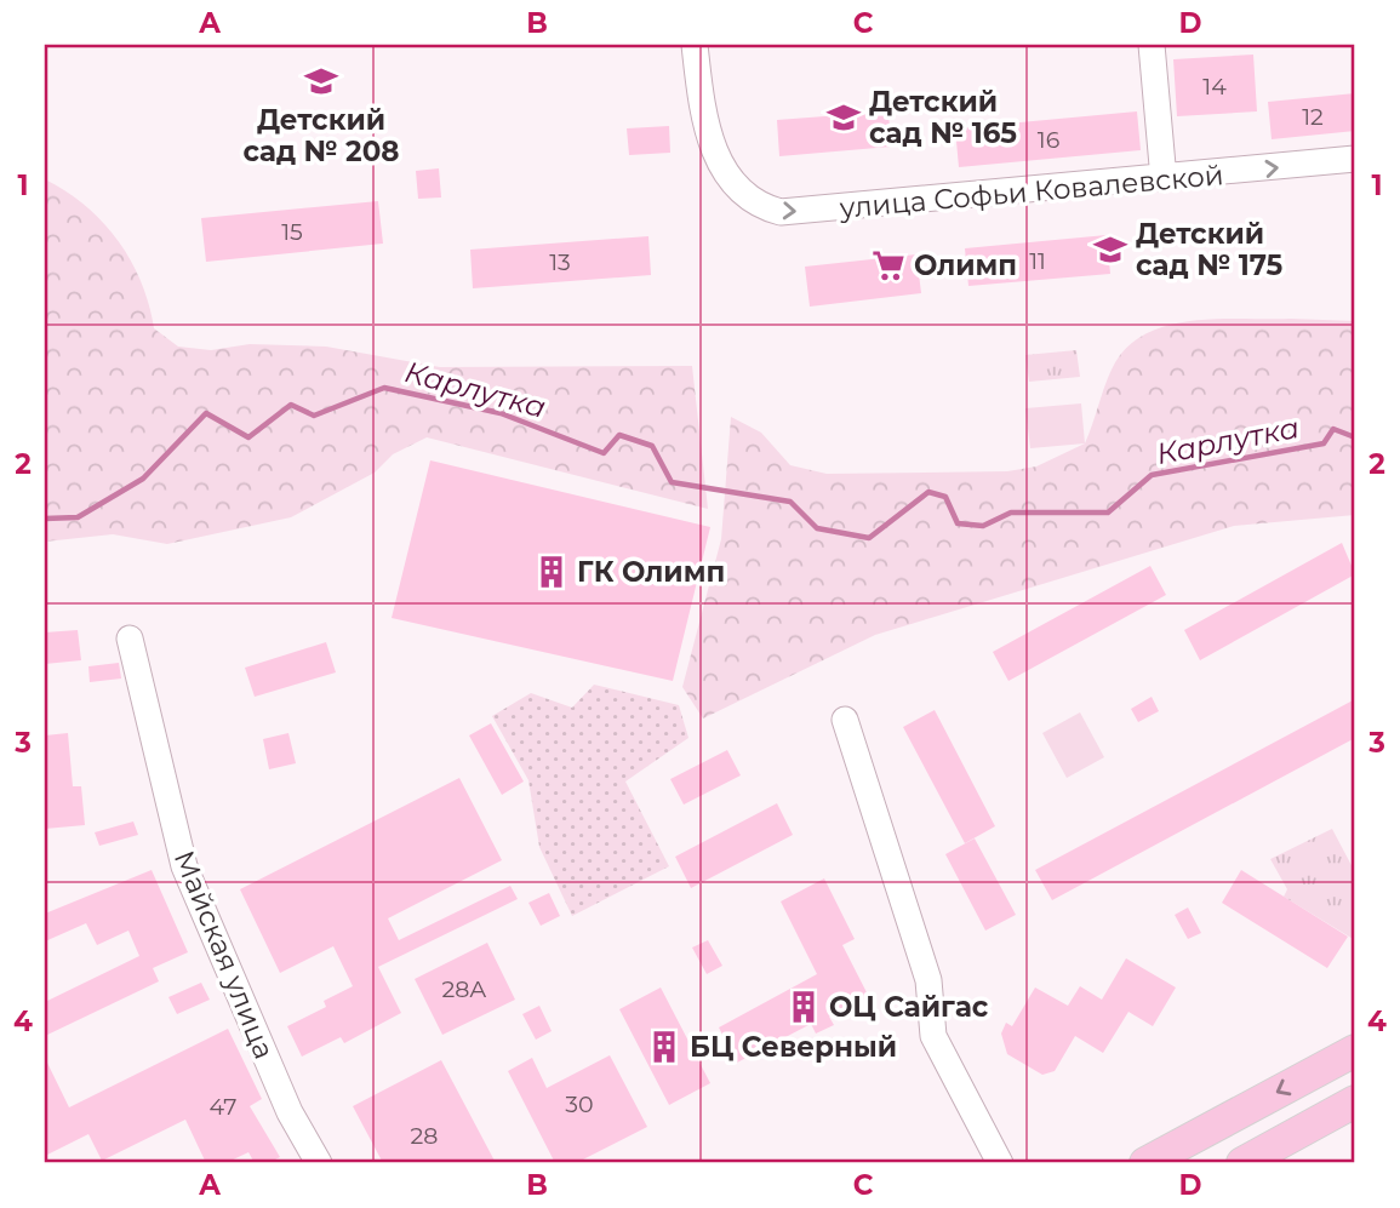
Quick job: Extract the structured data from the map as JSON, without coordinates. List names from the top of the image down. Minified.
{"streets":{"street":["улица Софьи Ковалевской","Майская улица"]},"one_way":["улица Софьи Ковалевской"],"water":["Карлутка"],"places":{"school or university":["Детский сад № 208","Детский сад № 165","Детский сад № 175"],"supermarket":["Олимп"],"building":["ГК Олимп","ОЦ Сайгас","БЦ Северный"]},"house_numbers":["14","12","16","15","11","13","28А","30","47","28"],"grid":{"columns":["A","B","C","D"],"rows":["1","2","3","4"]}}
